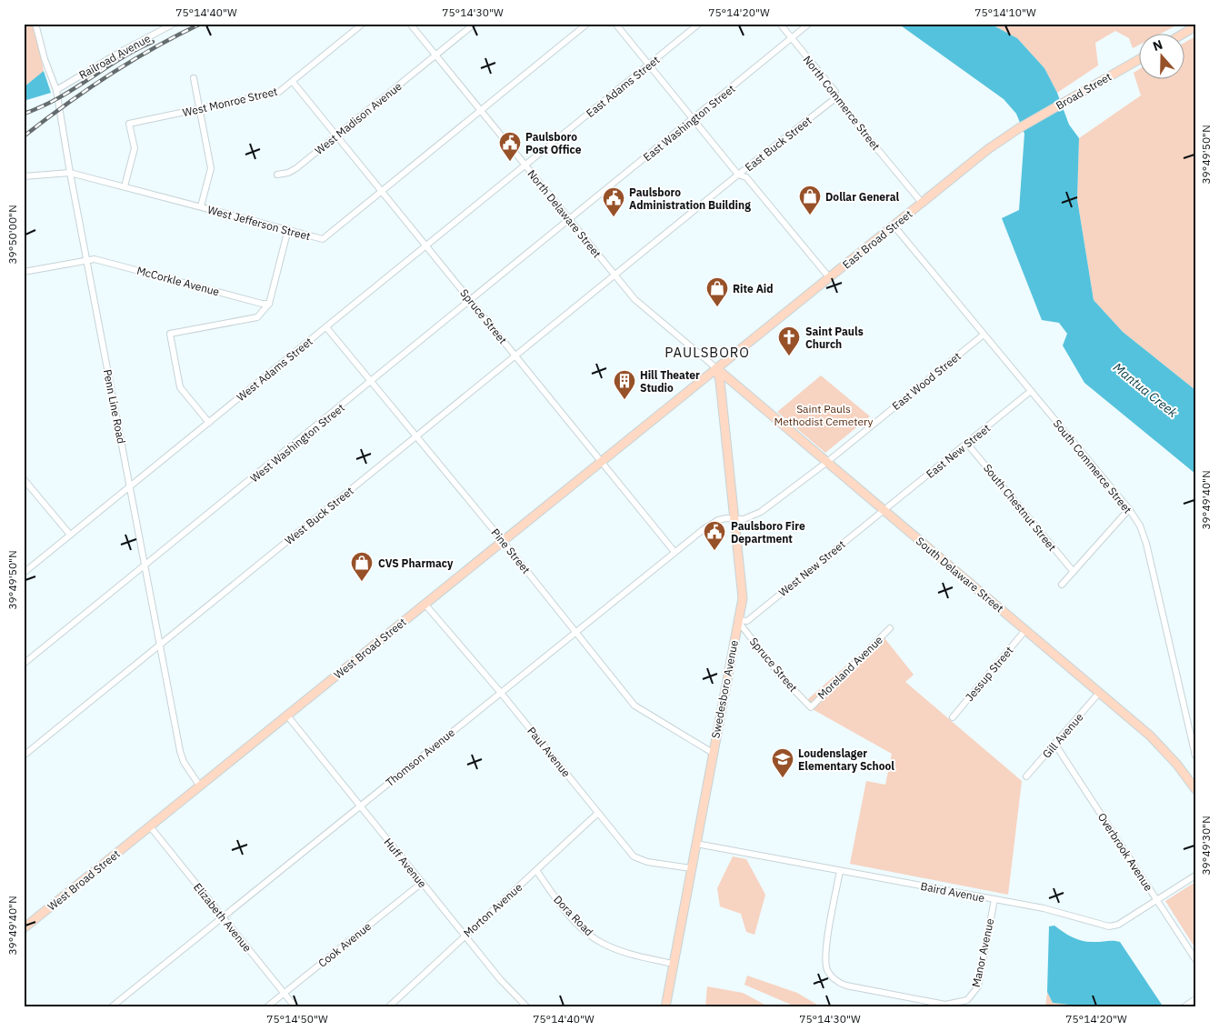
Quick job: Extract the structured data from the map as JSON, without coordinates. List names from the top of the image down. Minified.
{"streets":{"main road":["Broad Street","East Broad Street","South Delaware Street","West Broad Street","Swedesboro Avenue"],"street":["Railroad Avenue","East Adams Street","West Monroe Street","North Commerce Street","West Madison Avenue","East Washington Street","East Buck Street","North Delaware Street","West Jefferson Street","McCorkle Avenue","Spruce Street","West Adams Street","East Wood Street","Penn Line Road","West Washington Street","East New Street","South Commerce Street","South Chestnut Street","West Buck Street","Pine Street","West New Street","Moreland Avenue","Jessup Street","Gill Avenue","Paul Avenue","Thomson Avenue","Overbrook Avenue","Huff Avenue","Baird Avenue","Morton Avenue","Dora Road","Elizabeth Avenue","Cook Avenue","Manor Avenue"]},"crossings":[["Railroad Avenue","Penn Line Road"],["East Adams Street","North Delaware Street"],["East Adams Street","West Adams Street"],["Broad Street","East Broad Street"],["West Monroe Street","West Jefferson Street"],["West Monroe Street","Spruce Street"],["North Commerce Street","East Washington Street"],["North Commerce Street","East Buck Street"],["North Commerce Street","East Broad Street"],["West Madison Avenue","North Delaware Street"],["West Madison Avenue","Spruce Street"],["East Washington Street","North Delaware Street"],["East Washington Street","West Washington Street"],["East Buck Street","North Delaware Street"],["East Buck Street","West Buck Street"],["North Delaware Street","West Jefferson Street"],["North Delaware Street","East Broad Street"],["North Delaware Street","West Adams Street"],["North Delaware Street","West Washington Street"],["North Delaware Street","West Buck Street"],["North Delaware Street","South Delaware Street"],["North Delaware Street","West Broad Street"],["North Delaware Street","Swedesboro Avenue"],["West Jefferson Street","Spruce Street"],["West Jefferson Street","Penn Line Road"],["East Broad Street","South Commerce Street"],["East Broad Street","South Delaware Street"],["East Broad Street","West Broad Street"],["East Broad Street","Swedesboro Avenue"],["McCorkle Avenue","Penn Line Road"],["Spruce Street","West Adams Street"],["Spruce Street","West Washington Street"],["Spruce Street","West Buck Street"],["Spruce Street","West New Street"],["Spruce Street","West Broad Street"],["Spruce Street","Moreland Avenue"],["Spruce Street","Swedesboro Avenue"],["Spruce Street","Thomson Avenue"],["West Adams Street","Penn Line Road"],["West Adams Street","Pine Street"],["East Wood Street","South Commerce Street"],["East Wood Street","South Delaware Street"],["East Wood Street","Swedesboro Avenue"],["East Wood Street","Thomson Avenue"],["Penn Line Road","West Washington Street"],["Penn Line Road","West Buck Street"],["Penn Line Road","West Broad Street"],["West Washington Street","Pine Street"],["East New Street","South Commerce Street"],["East New Street","South Chestnut Street"],["East New Street","West New Street"],["East New Street","South Delaware Street"],["West Buck Street","Pine Street"],["Pine Street","West Broad Street"],["Pine Street","Swedesboro Avenue"],["Pine Street","Thomson Avenue"],["West New Street","South Delaware Street"],["West New Street","Swedesboro Avenue"],["South Delaware Street","West Broad Street"],["South Delaware Street","Jessup Street"],["South Delaware Street","Swedesboro Avenue"],["South Delaware Street","Gill Avenue"],["West Broad Street","Swedesboro Avenue"],["West Broad Street","Paul Avenue"],["West Broad Street","Huff Avenue"],["West Broad Street","Elizabeth Avenue"],["Swedesboro Avenue","Paul Avenue"],["Swedesboro Avenue","Thomson Avenue"],["Swedesboro Avenue","Baird Avenue"],["Swedesboro Avenue","Dora Road"],["Gill Avenue","Overbrook Avenue"],["Paul Avenue","Thomson Avenue"],["Paul Avenue","Morton Avenue"],["Thomson Avenue","Huff Avenue"],["Thomson Avenue","Elizabeth Avenue"],["Overbrook Avenue","Baird Avenue"],["Huff Avenue","Morton Avenue"],["Huff Avenue","Cook Avenue"],["Baird Avenue","Manor Avenue"],["Morton Avenue","Dora Road"],["Elizabeth Avenue","Cook Avenue"]],"districts":["PAULSBORO"],"water":["Mantua Creek"],"parks":["Saint Pauls Methodist Cemetery"],"places":{"public building":["Paulsboro Post Office","Paulsboro Administration Building","Paulsboro Fire Department"],"shop":["Dollar General","Rite Aid","CVS Pharmacy"],"church":["Saint Pauls Church"],"building":["Hill Theater Studio"],"school or university":["Loudenslager Elementary School"]},"north":"top","coordinates":["75°14'40\"W","75°14'30\"W","75°14'20\"W","75°14'10\"W","39°49'50\"N","39°50'00\"N","39°49'40\"N","39°49'30\"N","75°14'50\"W"]}
